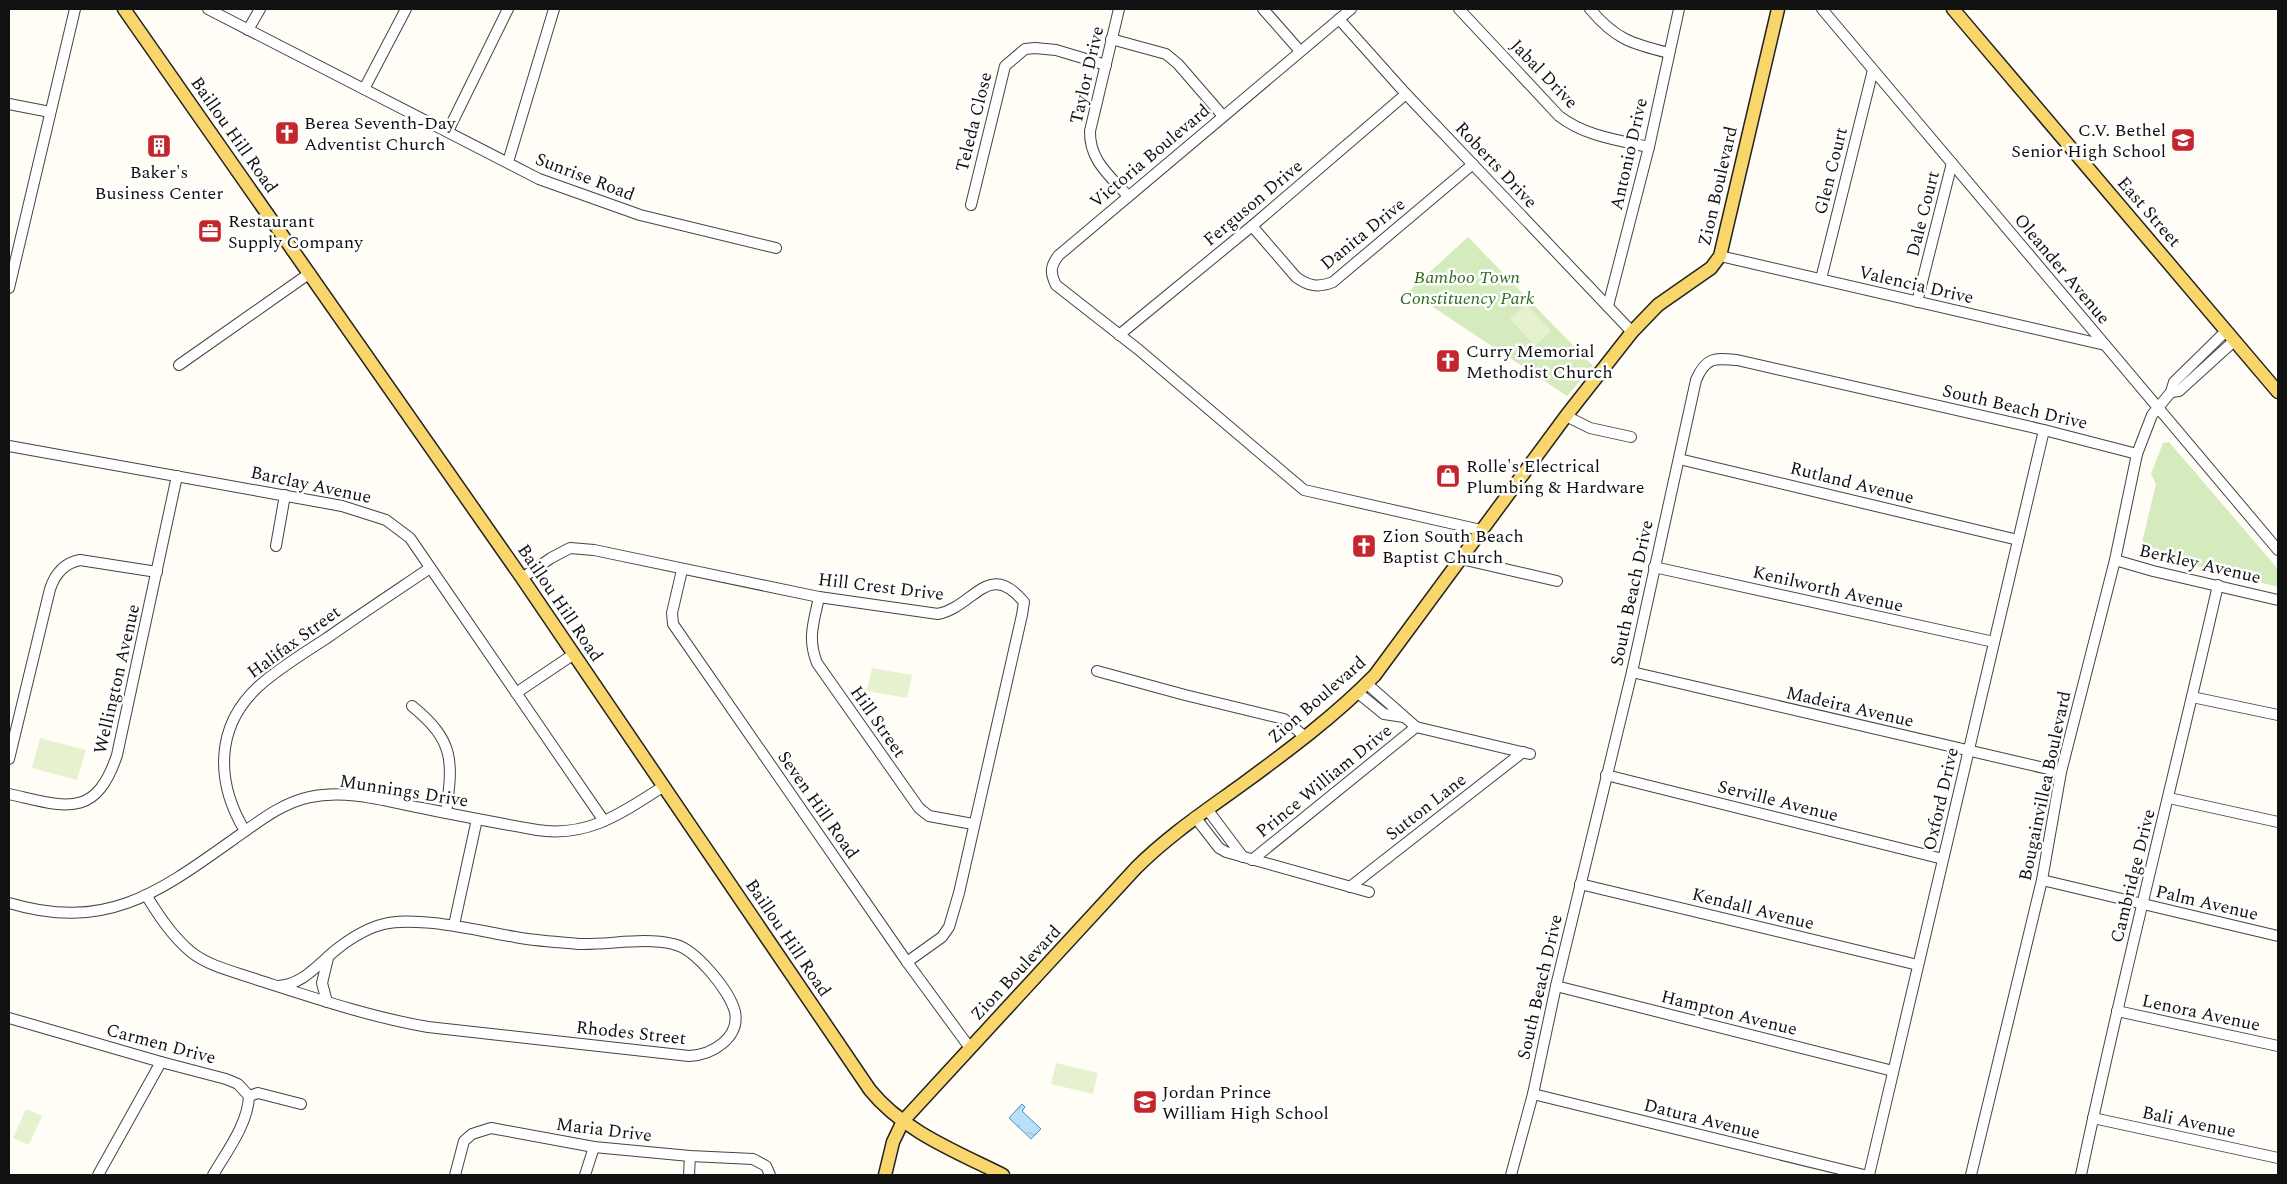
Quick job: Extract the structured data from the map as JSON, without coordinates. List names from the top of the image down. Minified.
{"streets":{"main road":["Baillou Hill Road","Zion Boulevard","East Street"],"street":["Jabal Drive","Taylor Drive","Teleda Close","Antonio Drive","Victoria Boulevard","Roberts Drive","Glen Court","Sunrise Road","Ferguson Drive","Dale Court","Danita Drive","Oleander Avenue","Valencia Drive","South Beach Drive","Rutland Avenue","Barclay Avenue","Berkley Avenue","Hill Crest Drive","Kenilworth Avenue","Halifax Street","Wellington Avenue","Madeira Avenue","Hill Street","Prince William Drive","Bougainvillea Boulevard","Munnings Drive","Oxford Drive","Serville Avenue","Seven Hill Road","Sutton Lane","Cambridge Drive","Palm Avenue","Kendall Avenue","Hampton Avenue","Lenora Avenue","Rhodes Street","Carmen Drive","Datura Avenue","Bali Avenue","Maria Drive"]},"crossings":[["Jabal Drive","Antonio Drive"],["Taylor Drive","Teleda Close"],["Taylor Drive","Victoria Boulevard"],["Baillou Hill Road","Zion Boulevard"],["Baillou Hill Road","Hill Crest Drive"],["Baillou Hill Road","Munnings Drive"],["Antonio Drive","Roberts Drive"],["Victoria Boulevard","Roberts Drive"],["Victoria Boulevard","Ferguson Drive"],["Roberts Drive","Zion Boulevard"],["Roberts Drive","Ferguson Drive"],["Roberts Drive","Danita Drive"],["Glen Court","Oleander Avenue"],["Glen Court","Valencia Drive"],["Zion Boulevard","Valencia Drive"],["Zion Boulevard","Seven Hill Road"],["Ferguson Drive","Danita Drive"],["Dale Court","Oleander Avenue"],["Dale Court","Valencia Drive"],["Oleander Avenue","Valencia Drive"],["Oleander Avenue","Bougainvillea Boulevard"],["South Beach Drive","Rutland Avenue"],["South Beach Drive","Kenilworth Avenue"],["South Beach Drive","Madeira Avenue"],["South Beach Drive","Bougainvillea Boulevard"],["South Beach Drive","Oxford Drive"],["South Beach Drive","Serville Avenue"],["South Beach Drive","Kendall Avenue"],["South Beach Drive","Hampton Avenue"],["South Beach Drive","Datura Avenue"],["Rutland Avenue","Oxford Drive"],["Barclay Avenue","Halifax Street"],["Barclay Avenue","Wellington Avenue"],["Barclay Avenue","Munnings Drive"],["Berkley Avenue","Bougainvillea Boulevard"],["Berkley Avenue","Cambridge Drive"],["Hill Crest Drive","Hill Street"],["Hill Crest Drive","Seven Hill Road"],["Kenilworth Avenue","Oxford Drive"],["Halifax Street","Munnings Drive"],["Madeira Avenue","Bougainvillea Boulevard"],["Madeira Avenue","Oxford Drive"],["Prince William Drive","Sutton Lane"],["Bougainvillea Boulevard","Palm Avenue"],["Munnings Drive","Rhodes Street"],["Oxford Drive","Serville Avenue"],["Oxford Drive","Kendall Avenue"],["Oxford Drive","Hampton Avenue"],["Cambridge Drive","Palm Avenue"],["Cambridge Drive","Lenora Avenue"],["Cambridge Drive","Bali Avenue"]],"parks":["Bamboo Town Constituency Park"],"places":{"church":["Berea Seventh-Day Adventist Church","Curry Memorial Methodist Church","Zion South Beach Baptist Church"],"school or university":["C.V. Bethel Senior High School","Jordan Prince William High School"],"building":["Baker's Business Center"],"office":["Restaurant Supply Company"],"shop":["Rolle's Electrical Plumbing & Hardware"]}}
